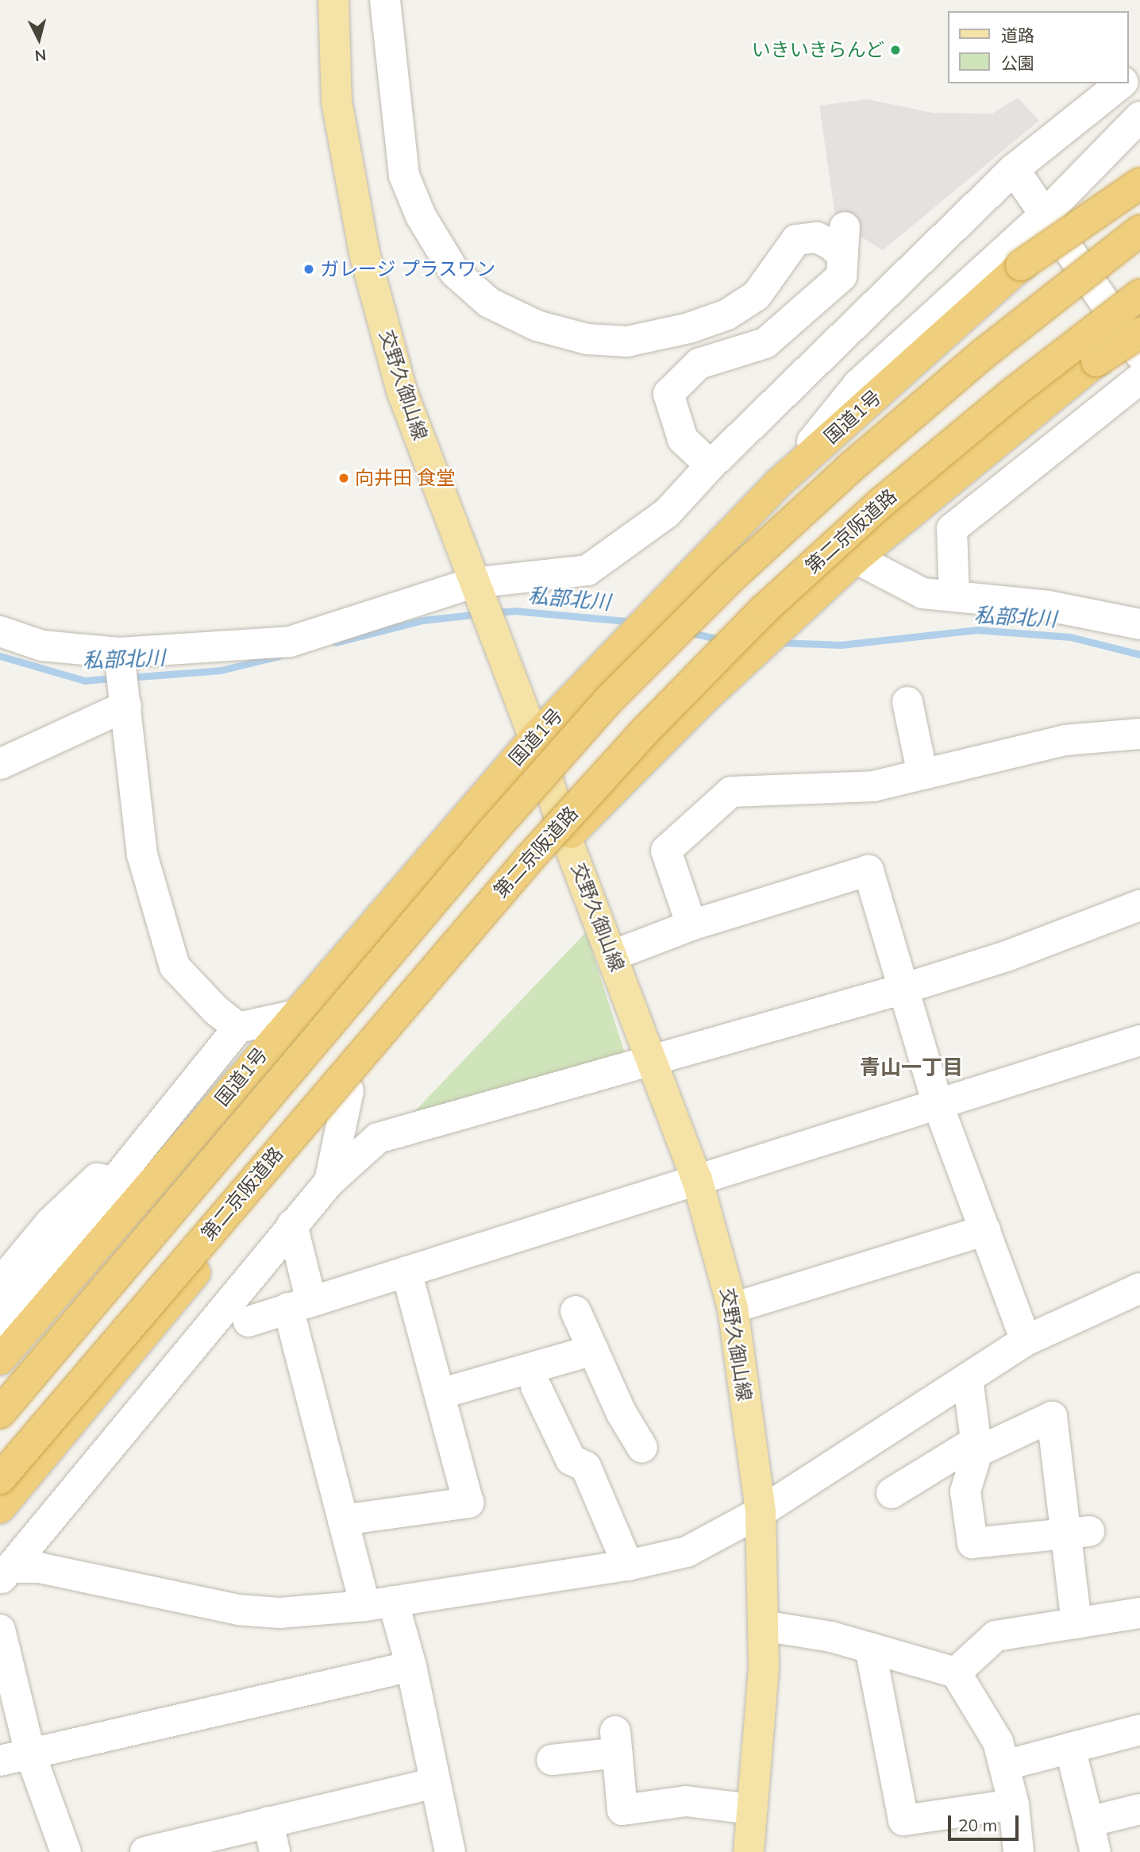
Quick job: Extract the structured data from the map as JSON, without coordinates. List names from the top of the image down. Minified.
{"streets":{"highway":["国道1号","第二京阪道路"],"main road":["交野久御山線"]},"crossings":[["交野久御山線","国道1号"]],"districts":["青山一丁目"],"water":["私部北川"],"places":["いきいきらんど","ガレージ プラスワン","向井田 食堂"],"legend":["道路","公園"],"scale_bar":"20 m","north":"bottom"}
